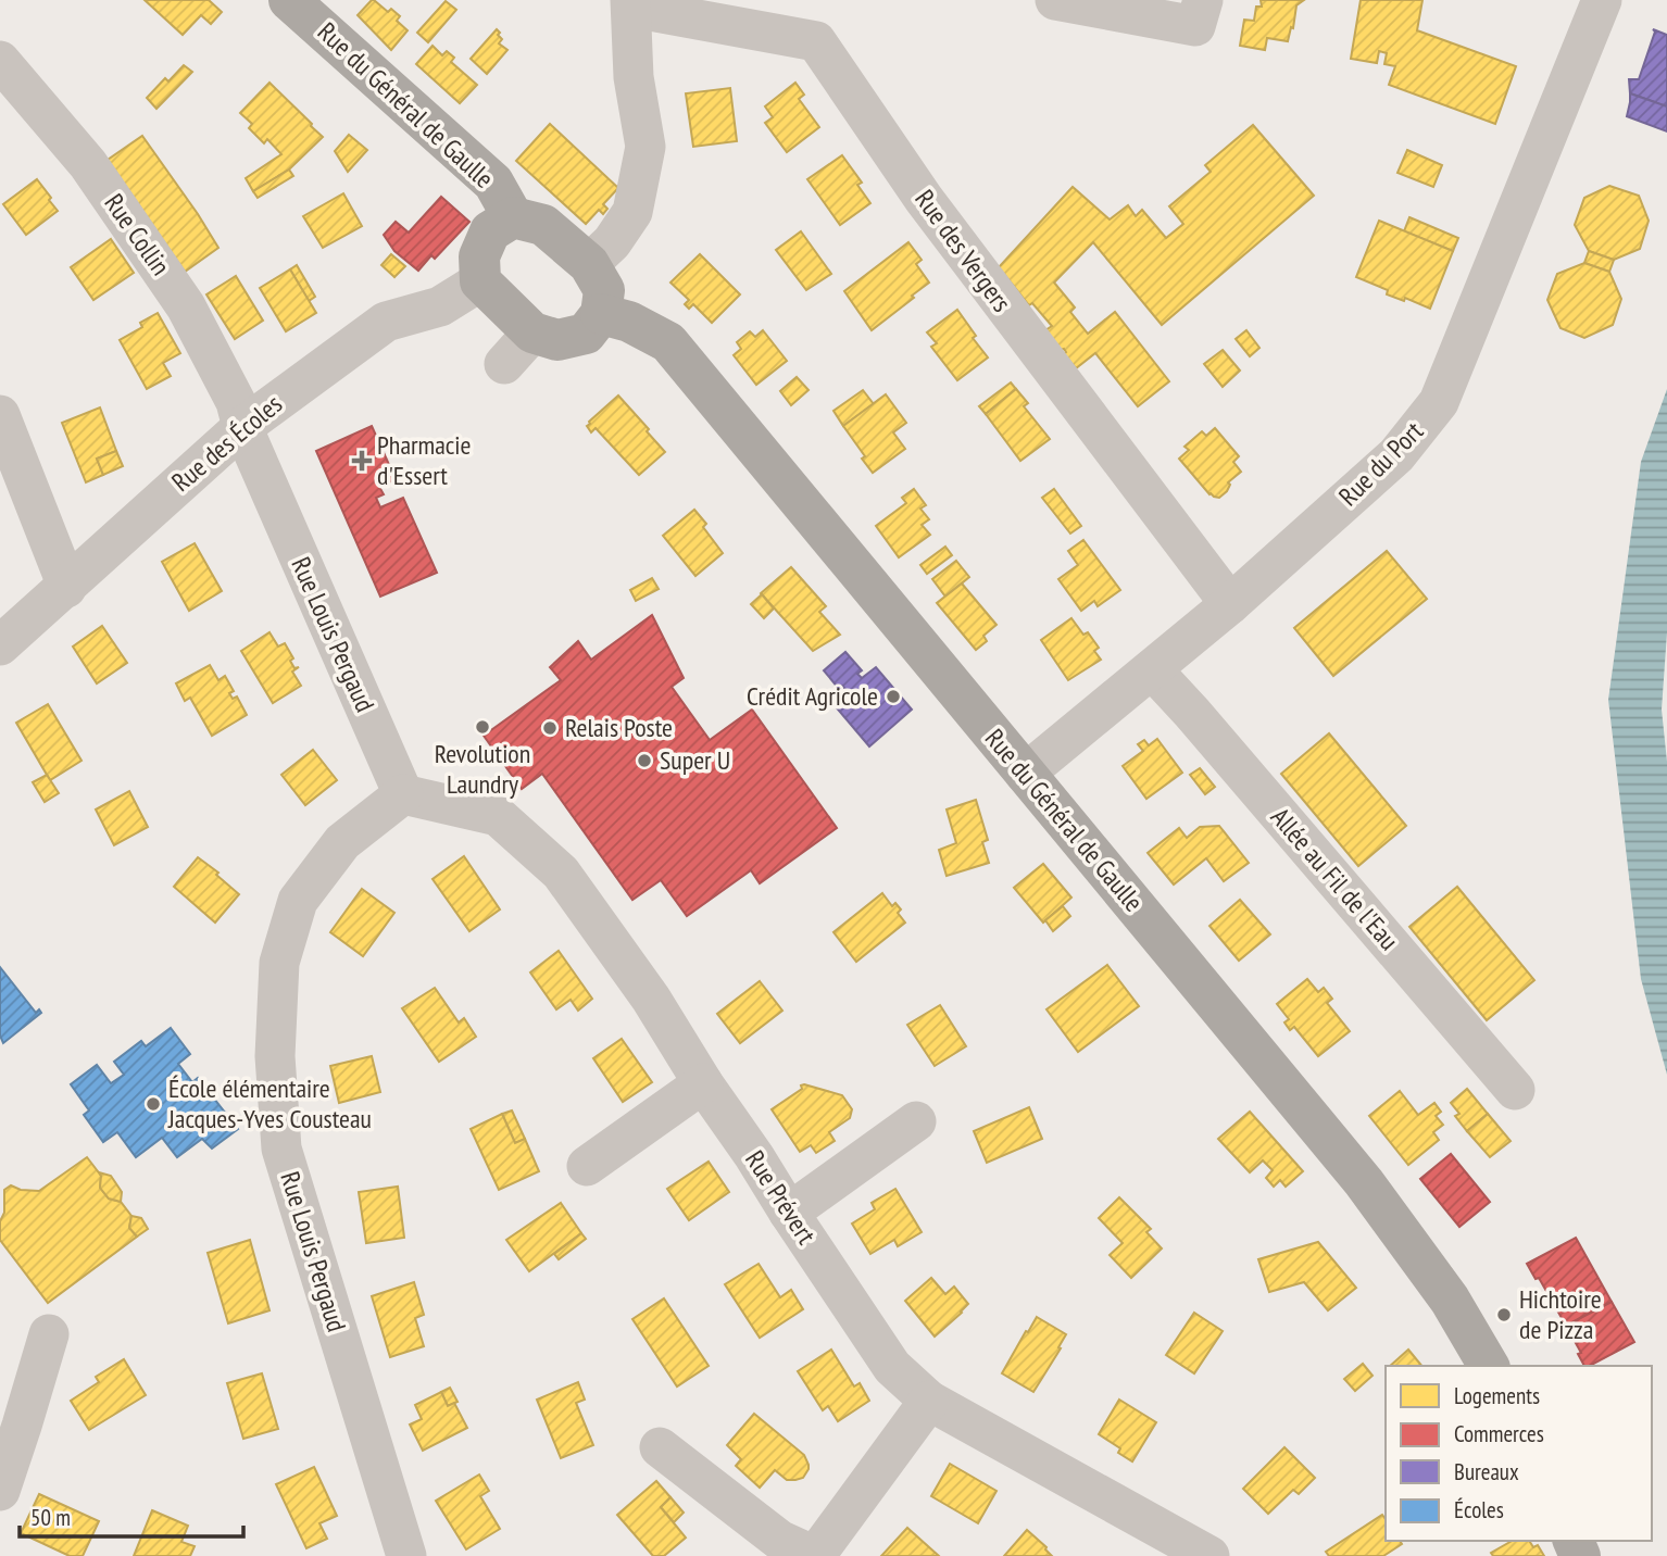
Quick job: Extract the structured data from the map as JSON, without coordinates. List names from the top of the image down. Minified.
{"streets":{"main road":["Rue du Général de Gaulle"],"street":["Rue Collin","Rue des Vergers","Rue des Écoles","Rue du Port","Rue Louis Pergaud","Allée au Fil de l'Eau","Rue Prévert"]},"crossings":[["Rue du Général de Gaulle","Rue des Écoles"],["Rue du Général de Gaulle","Rue du Port"],["Rue Collin","Rue des Écoles"],["Rue Collin","Rue Louis Pergaud"],["Rue des Vergers","Rue du Port"],["Rue des Écoles","Rue Louis Pergaud"],["Rue du Port","Allée au Fil de l'Eau"],["Rue Louis Pergaud","Rue Prévert"]],"places":{"health":["Pharmacie d'Essert"],"other":["Crédit Agricole","Revolution Laundry","Relais Poste","Super U","École élémentaire Jacques-Yves Cousteau","Hichtoire de Pizza"]},"legend":["Logements","Commerces","Bureaux","Écoles"],"scale_bar":"50 m"}
